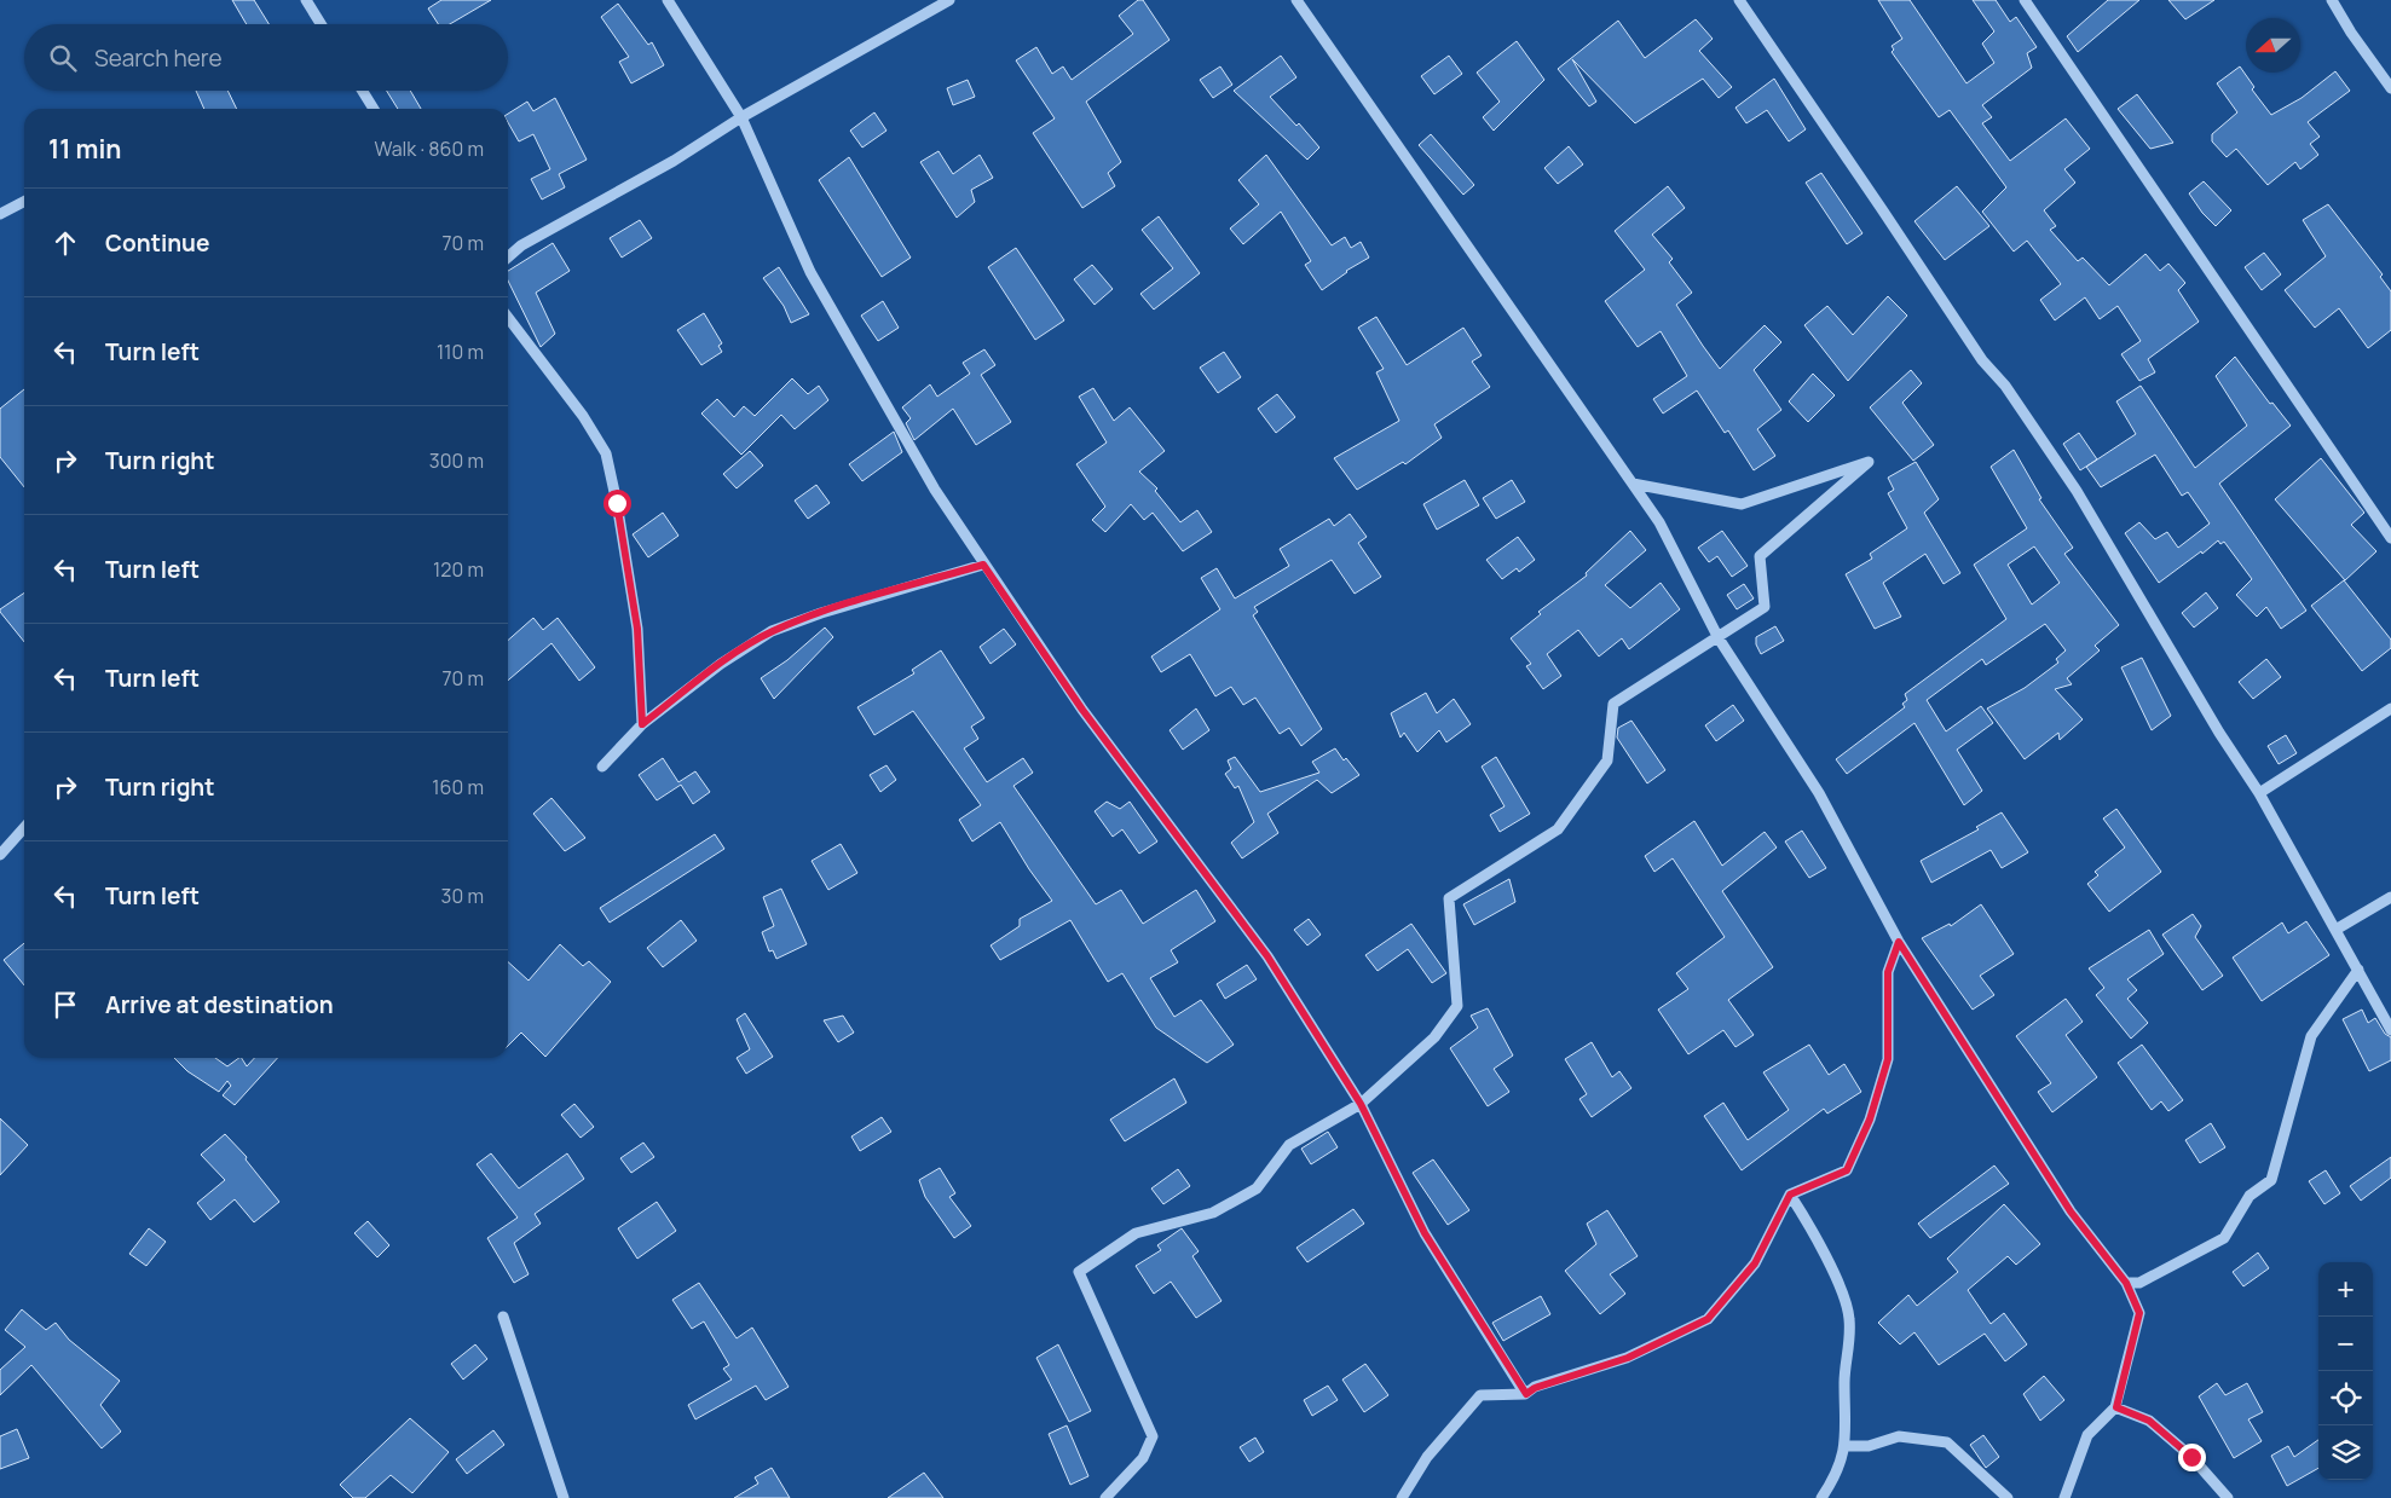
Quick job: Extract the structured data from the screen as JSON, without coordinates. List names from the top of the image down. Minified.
{"north":"left","page":{"search":"Search here","heading":["11 min","Walk · 860 m"],"list":[["Continue","70 m"],["Turn left","110 m"],["Turn right","300 m"],["Turn left","120 m"],["Turn left","70 m"],["Turn right","160 m"],["Turn left","30 m"],"Arrive at destination"],"map_buttons":["+","−"]}}
